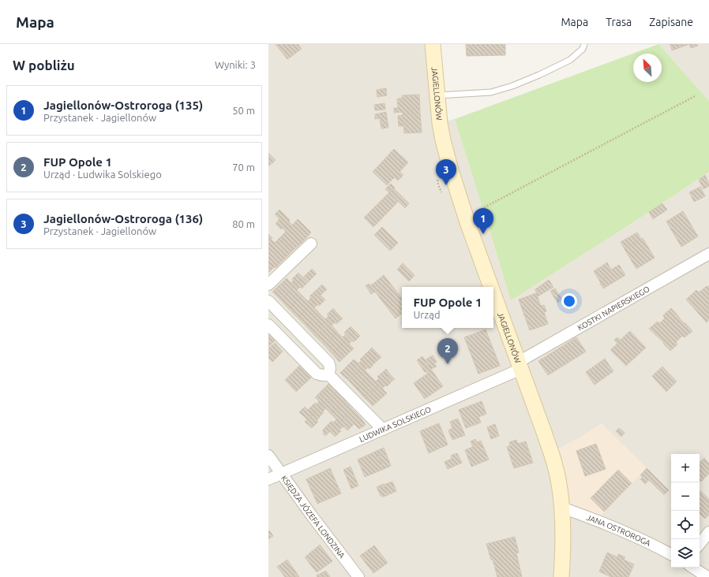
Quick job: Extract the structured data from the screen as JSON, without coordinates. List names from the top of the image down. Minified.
{"streets":{"street":["JAGIELLONÓW","KOSTKI NAPIERSKIEGO","LUDWIKA SOLSKIEGO","KSIĘDZA JÓZEFA LONDZINA","JANA OSTROROGA"]},"crossings":[["JAGIELLONÓW","KOSTKI NAPIERSKIEGO"],["JAGIELLONÓW","LUDWIKA SOLSKIEGO"],["JAGIELLONÓW","JANA OSTROROGA"],["KOSTKI NAPIERSKIEGO","LUDWIKA SOLSKIEGO"],["LUDWIKA SOLSKIEGO","KSIĘDZA JÓZEFA LONDZINA"]],"north":"top left","page":{"header":"Mapa","nav":["Mapa","Trasa","Zapisane"],"heading":["W pobliżu","Wyniki: 3"],"list":[{"mark":"1","name":"Jagiellonów-Ostroroga (135)","note":"Przystanek · Jagiellonów","value":"50 m"},{"mark":"2","name":"FUP Opole 1","note":"Urząd · Ludwika Solskiego","value":"70 m"},{"mark":"3","name":"Jagiellonów-Ostroroga (136)","note":"Przystanek · Jagiellonów","value":"80 m"}],"pins":["3","1","2"],"popup":["FUP Opole 1","Urząd"],"map_buttons":["+","−"]}}
